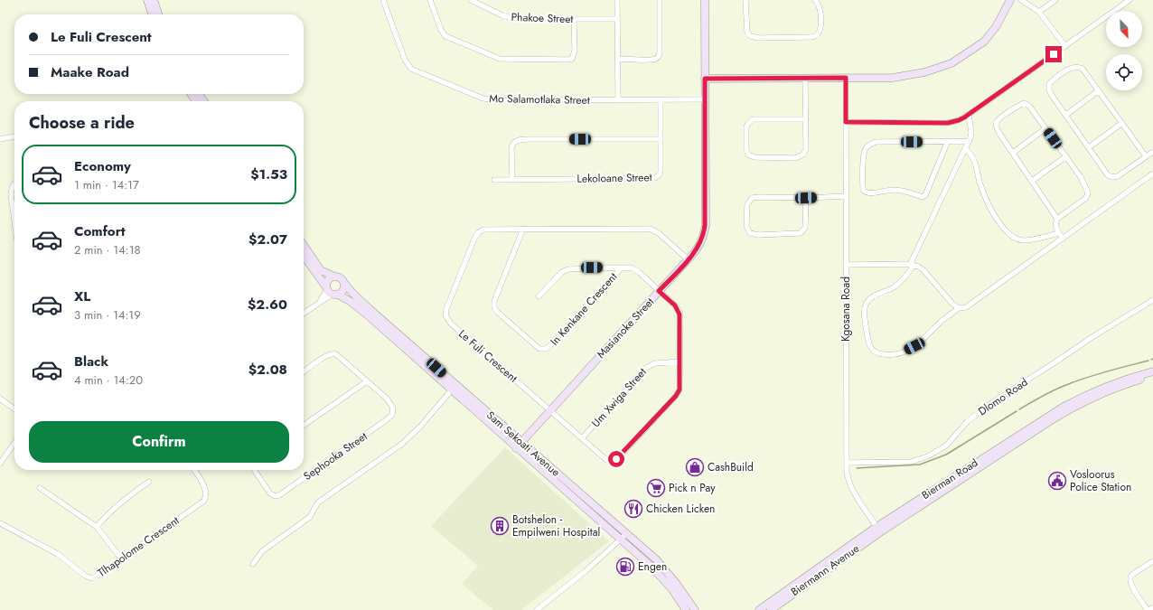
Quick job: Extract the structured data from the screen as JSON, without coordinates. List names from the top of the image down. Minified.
{"streets":{"street":["Phakoe Street","Mo Salamotlaka Street","Lekoloane Street","In Kenkane Crescent","Kgosana Road","Masianoke Street","Le Fuli Crescent","Dlomo Road","Um Xwiga Street","Sam Sekoati Avenue","Sephooka Street","Bierman Road","Tlhapolome Crescent","Biermann Avenue"]},"crossings":[["Mo Salamotlaka Street","Lekoloane Street"],["Mo Salamotlaka Street","Masianoke Street"],["In Kenkane Crescent","Le Fuli Crescent"],["Kgosana Road","Dlomo Road"],["Kgosana Road","Bierman Road"],["Kgosana Road","Biermann Avenue"],["Masianoke Street","Le Fuli Crescent"],["Masianoke Street","Sam Sekoati Avenue"],["Le Fuli Crescent","Um Xwiga Street"],["Bierman Road","Biermann Avenue"]],"places":{"shop":["CashBuild"],"public building":["Vosloorus Police Station"],"supermarket":["Pick n Pay"],"restaurant":["Chicken Licken"],"building":["Botshelon - Empilweni Hospital"],"fuel station":["Engen"]},"north":"bottom right","page":{"banner":["Le Fuli Crescent","Maake Road"],"heading":"Choose a ride","list":[{"name":"Economy","note":"1 min · 14:17","value":"$1.53"},{"name":"Comfort","note":"2 min · 14:18","value":"$2.07"},{"name":"XL","note":"3 min · 14:19","value":"$2.60"},{"name":"Black","note":"4 min · 14:20","value":"$2.08"}],"buttons":"Confirm"}}
